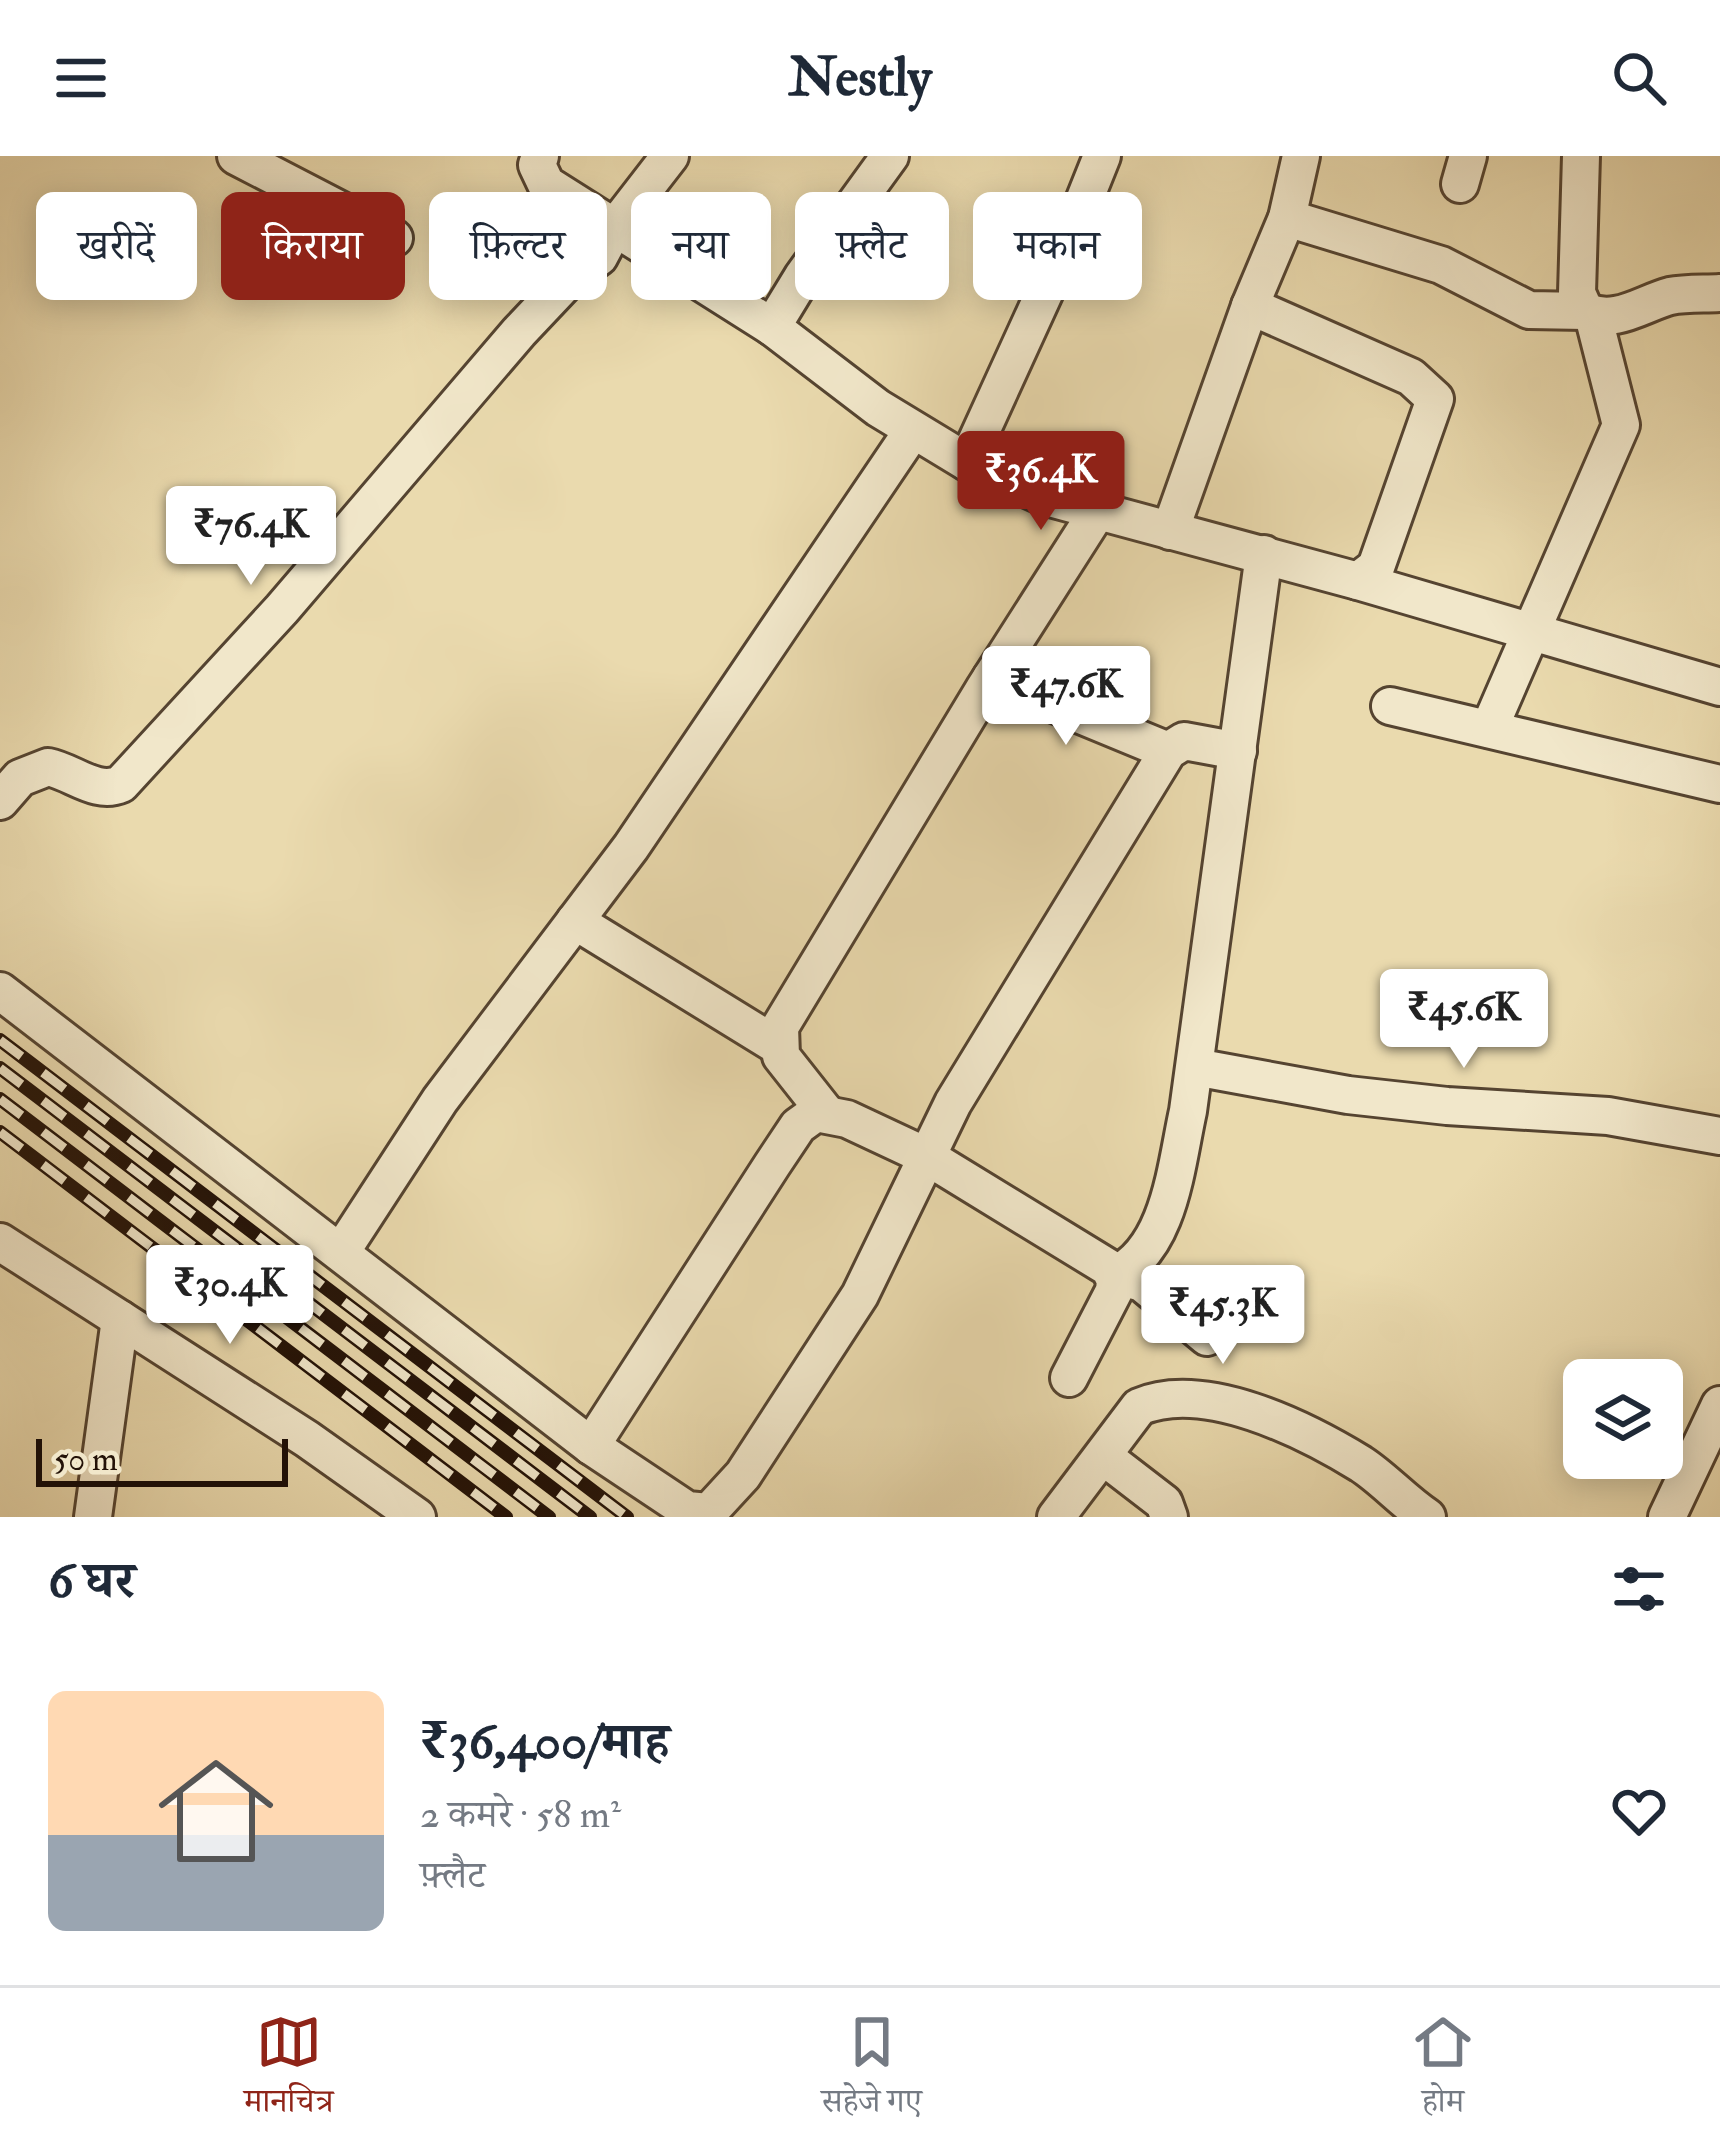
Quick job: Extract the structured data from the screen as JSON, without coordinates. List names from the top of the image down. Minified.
{"scale_bar":"50 m","page":{"header":"Nestly","chip":["खरीदें","किराया","फ़िल्टर","नया","फ़्लैट","मकान"],"price":["₹36.4K","₹76.4K","₹47.6K","₹45.6K","₹30.4K","₹45.3K"],"scale":"50 m","heading":"6 घर","list":[{"name":"₹36,400/माह","note":"2 कमरे · 58 m² · फ़्लैट"}],"tabs":["मानचित्र","सहेजे गए","होम"]}}
